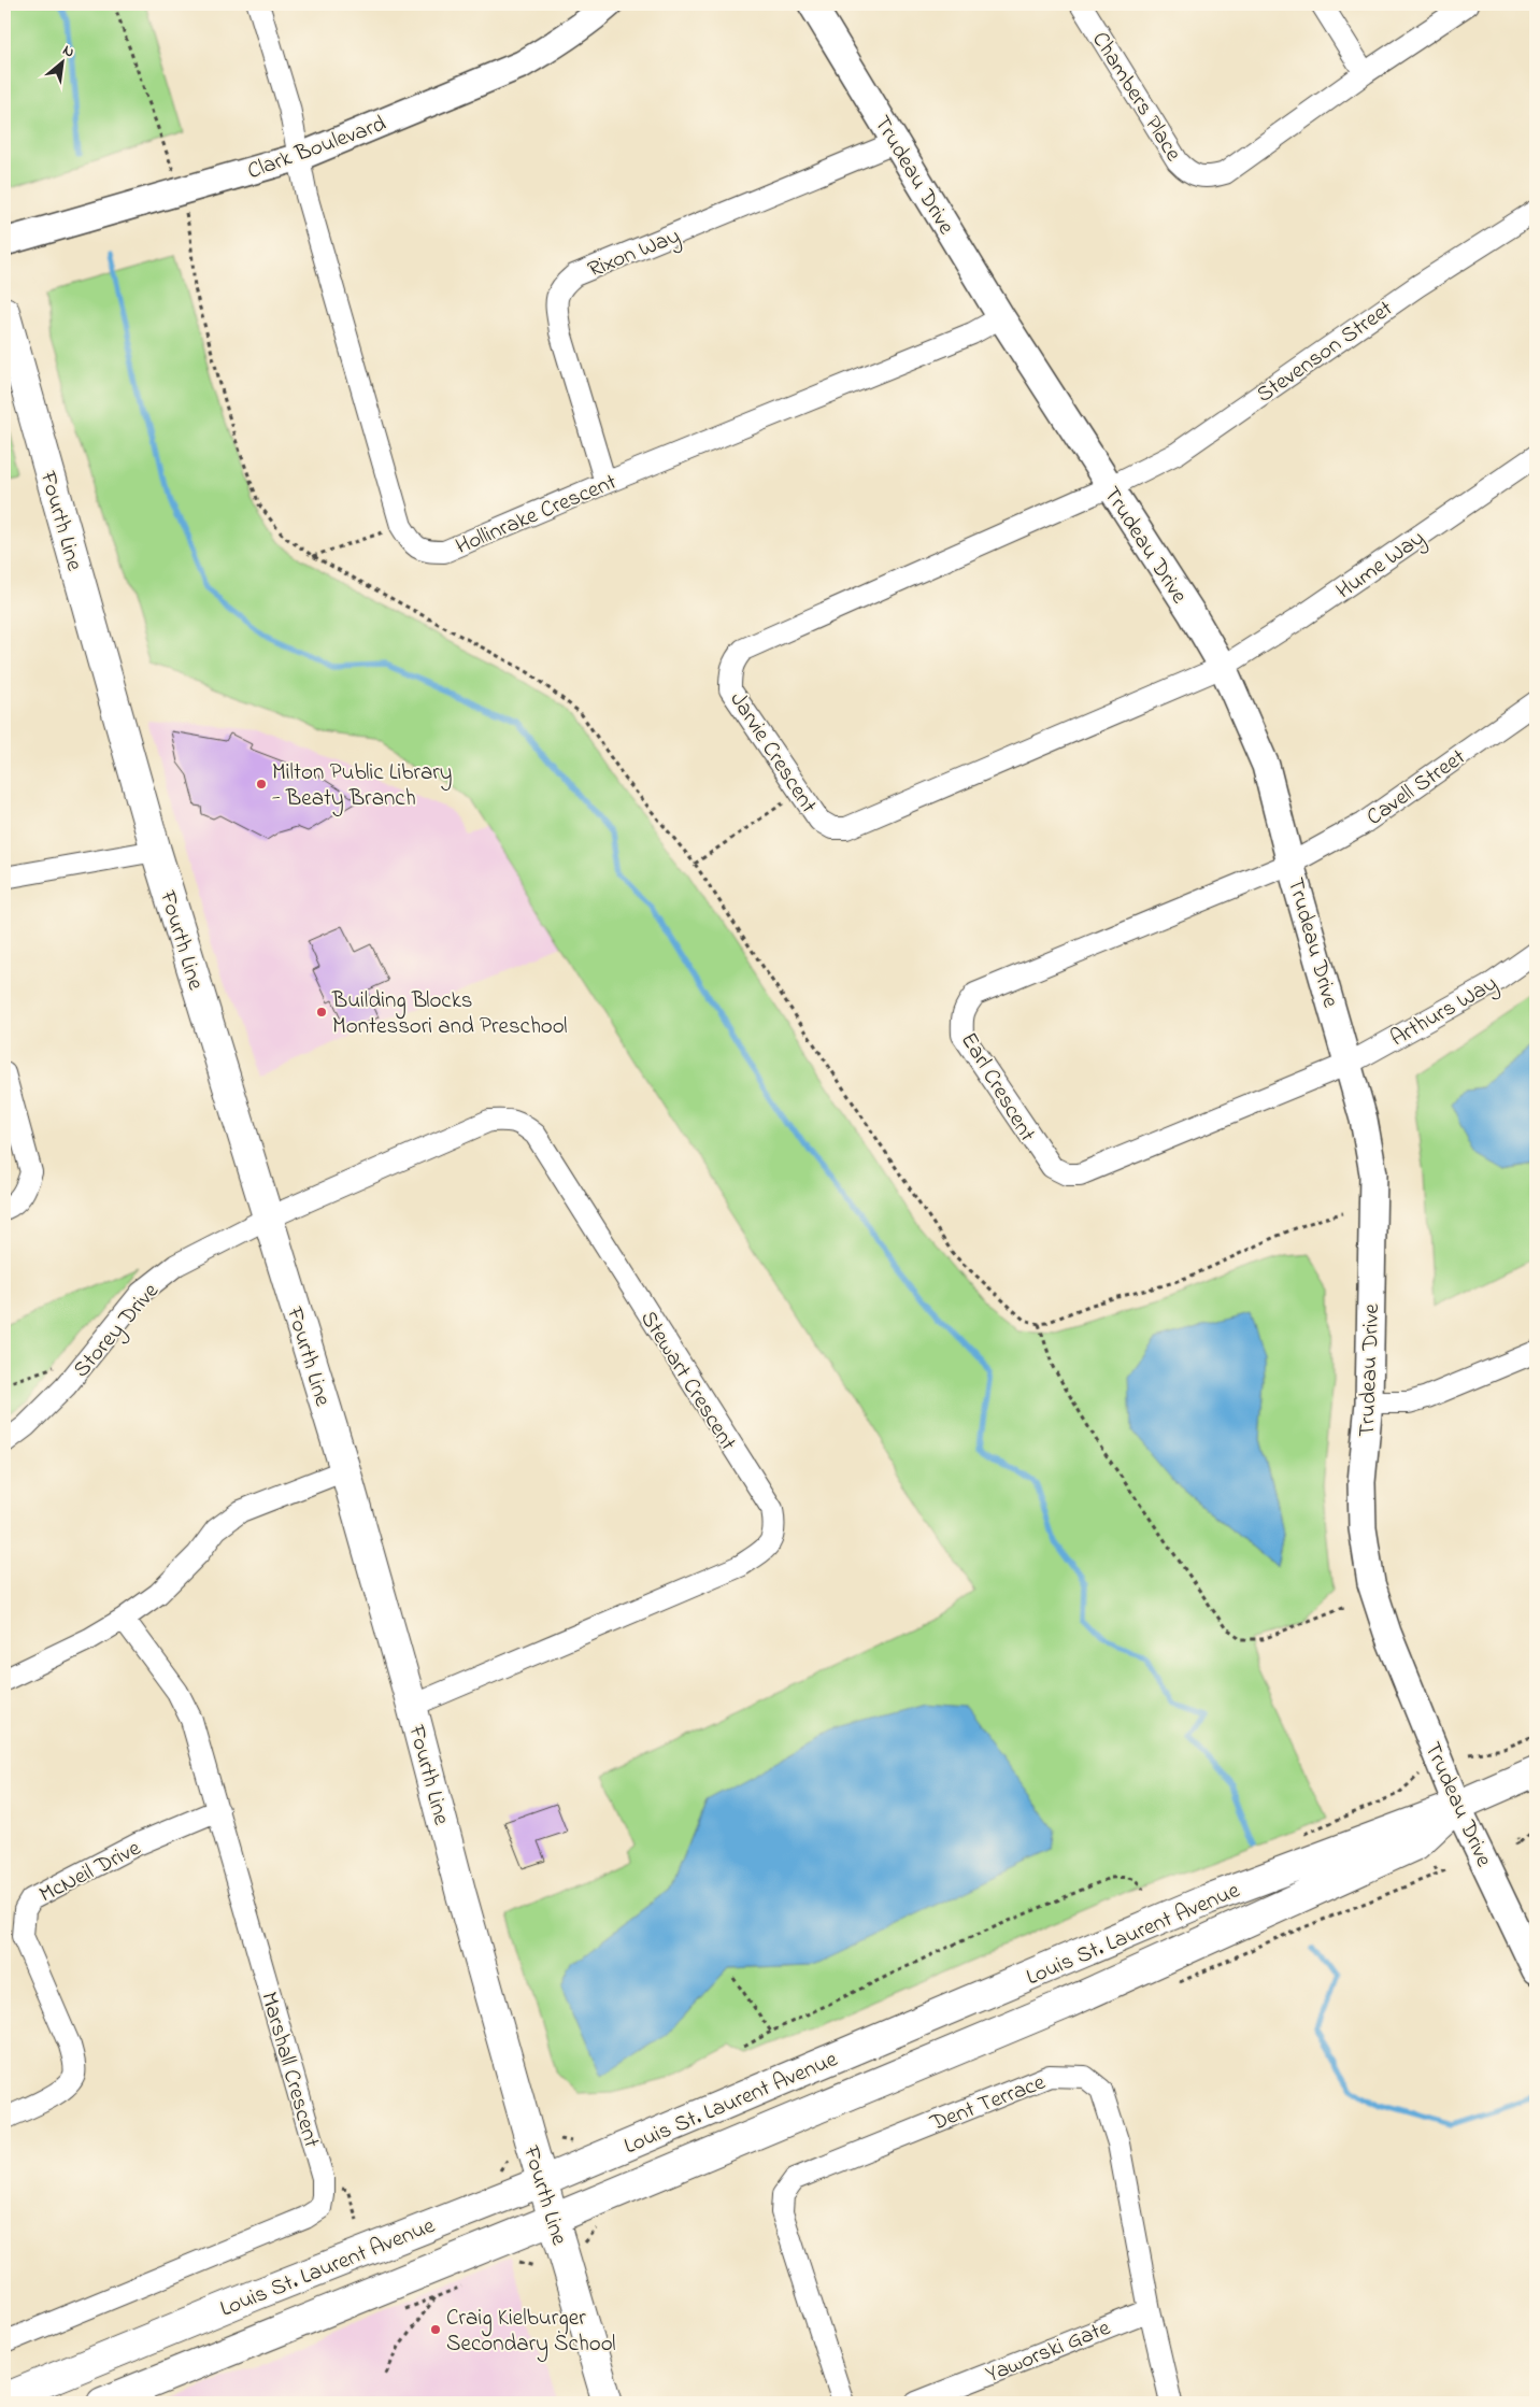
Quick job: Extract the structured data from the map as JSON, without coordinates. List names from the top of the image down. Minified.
{"streets":{"main road":["Fourth Line","Louis St. Laurent Avenue"],"street":["Chambers Place","Clark Boulevard","Trudeau Drive","Rixon Way","Stevenson Street","Hollinrake Crescent","Hume Way","Jarvie Crescent","Cavell Street","Arthurs Way","Earl Crescent","Storey Drive","Stewart Crescent","McNeil Drive","Marshall Crescent","Dent Terrace","Yaworski Gate"]},"crossings":[["Clark Boulevard","Hollinrake Crescent"],["Trudeau Drive","Rixon Way"],["Trudeau Drive","Stevenson Street"],["Trudeau Drive","Hollinrake Crescent"],["Trudeau Drive","Hume Way"],["Trudeau Drive","Jarvie Crescent"],["Trudeau Drive","Cavell Street"],["Trudeau Drive","Arthurs Way"],["Trudeau Drive","Earl Crescent"],["Trudeau Drive","Louis St. Laurent Avenue"],["Rixon Way","Hollinrake Crescent"],["Stevenson Street","Jarvie Crescent"],["Fourth Line","Storey Drive"],["Fourth Line","Stewart Crescent"],["Fourth Line","Louis St. Laurent Avenue"],["Hume Way","Jarvie Crescent"],["Cavell Street","Earl Crescent"],["Arthurs Way","Earl Crescent"],["Storey Drive","Stewart Crescent"],["McNeil Drive","Marshall Crescent"],["Dent Terrace","Yaworski Gate"]],"places":["Milton Public Library - Beaty Branch","Building Blocks Montessori and Preschool","Craig Kielburger Secondary School"],"north":"top right"}
